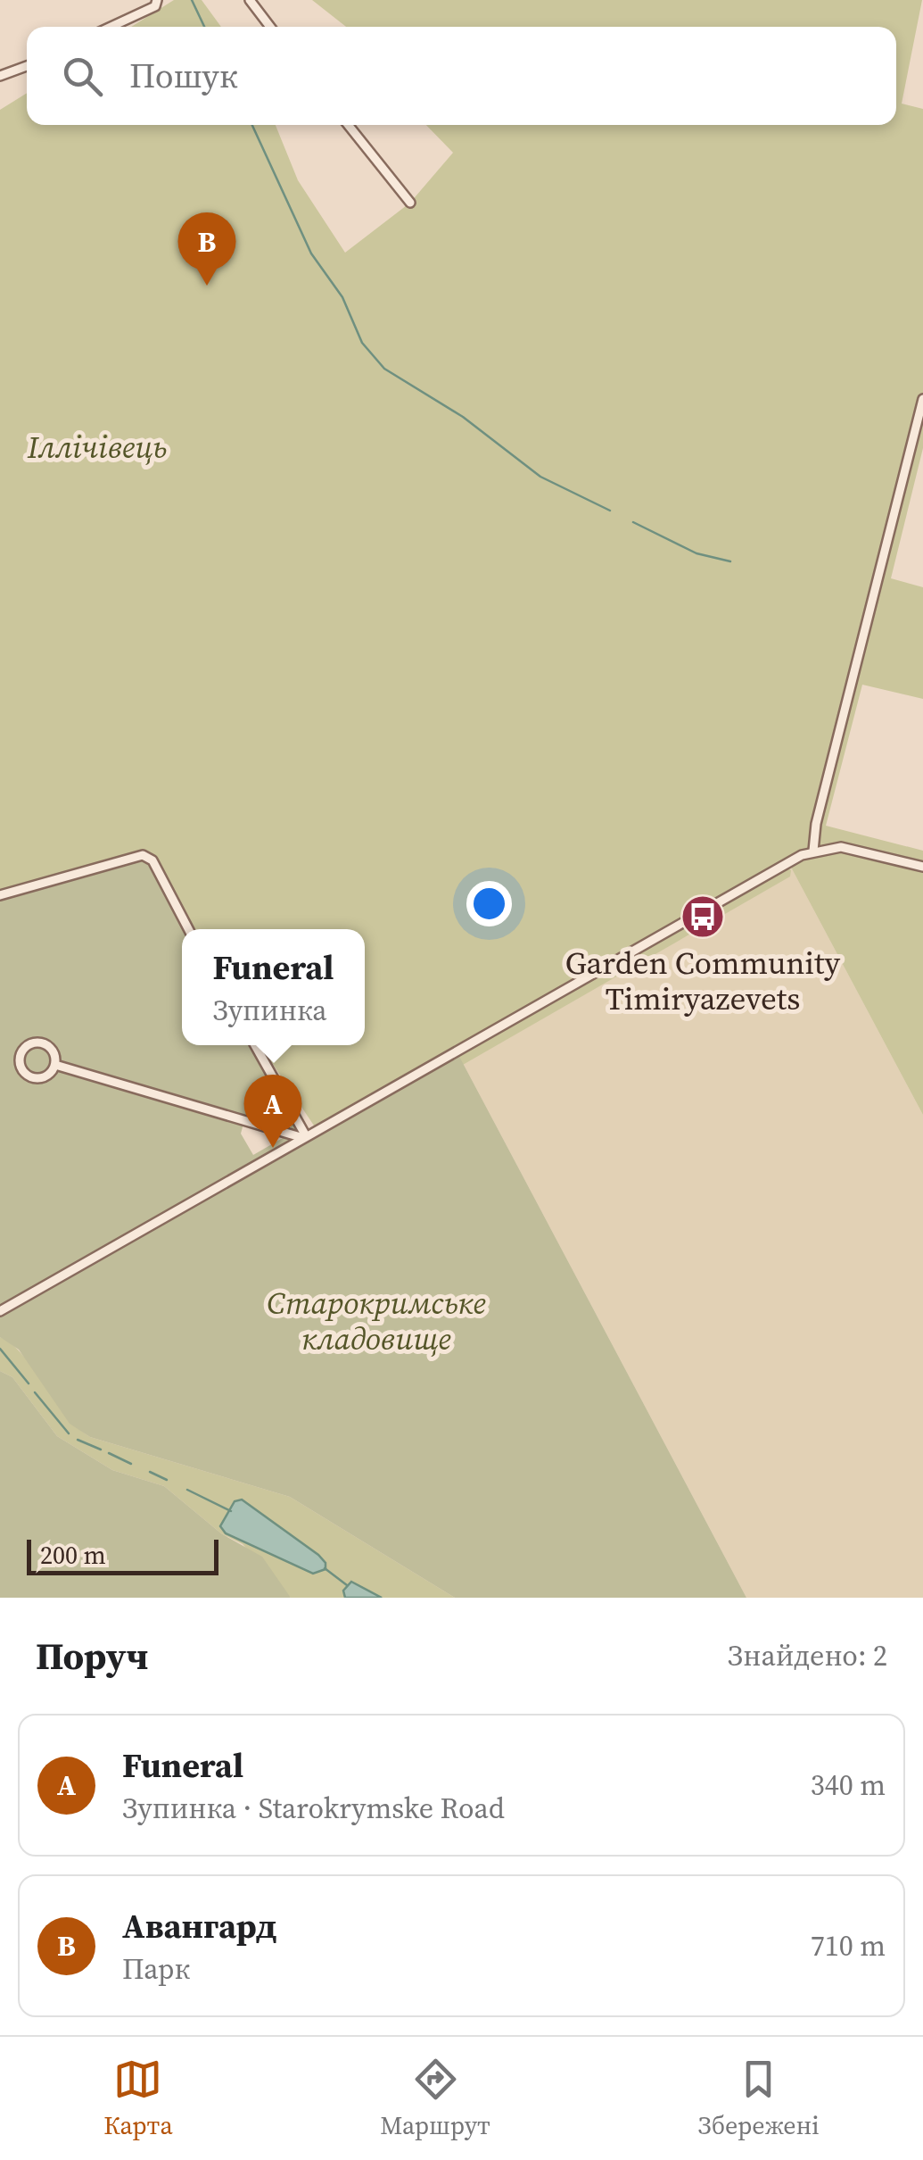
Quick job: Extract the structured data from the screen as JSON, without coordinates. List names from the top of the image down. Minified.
{"parks":["Іллічівець","Старокримське кладовище"],"places":{"bus stop":["Garden Community Timiryazevets"]},"scale_bar":"200 m","page":{"search":"Пошук","pins":["B","A"],"popup":["Funeral","Зупинка"],"scale":"200 m","heading":["Поруч","Знайдено: 2"],"list":[{"mark":"A","name":"Funeral","note":"Зупинка · Starokrymske Road","value":"340 m"},{"mark":"B","name":"Авангард","note":"Парк","value":"710 m"}],"nav":["Карта","Маршрут","Збережені"]}}
